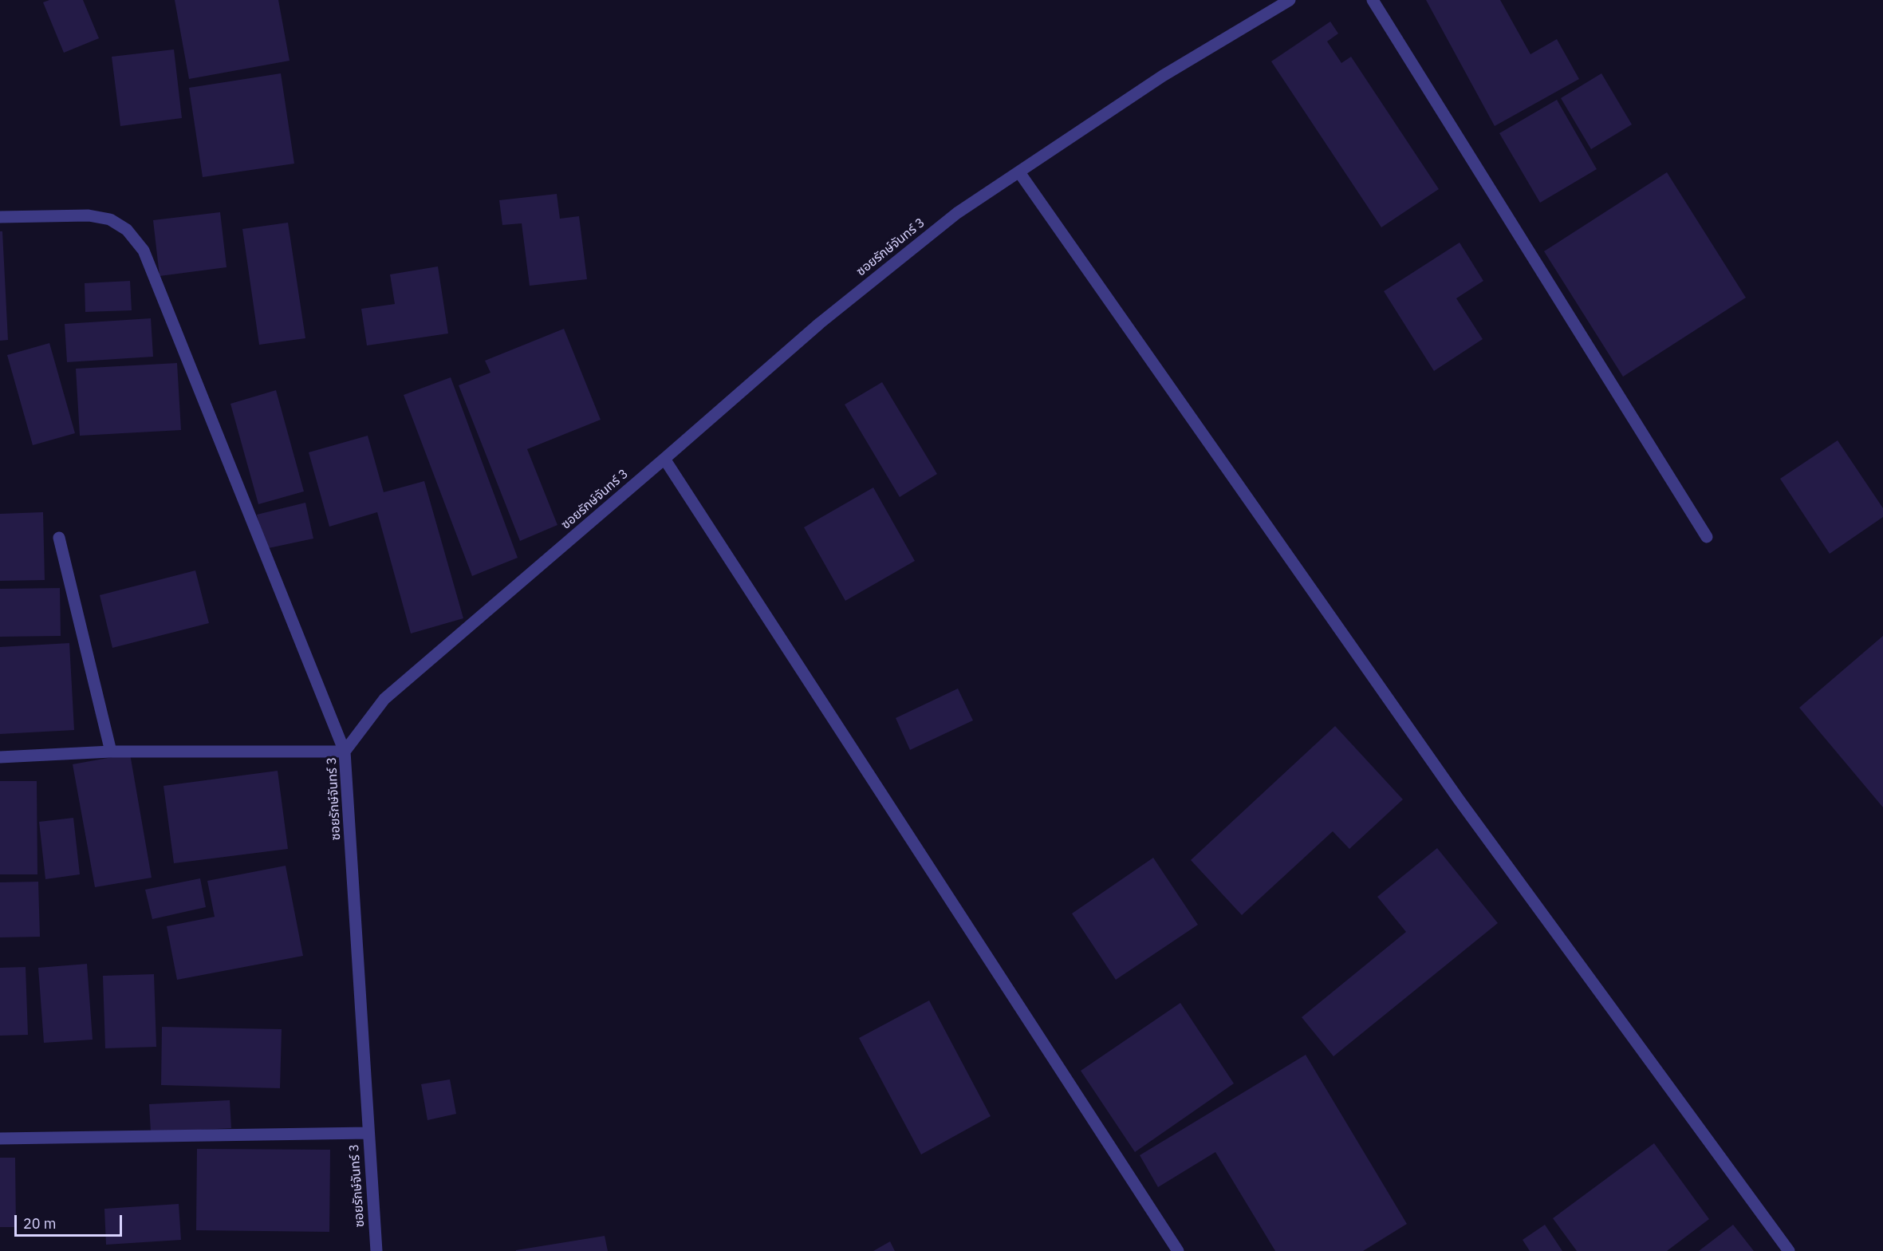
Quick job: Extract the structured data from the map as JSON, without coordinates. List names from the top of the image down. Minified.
{"streets":{"street":["ซอยรักษ์จันทร์ 3"]},"scale_bar":"20 m"}
